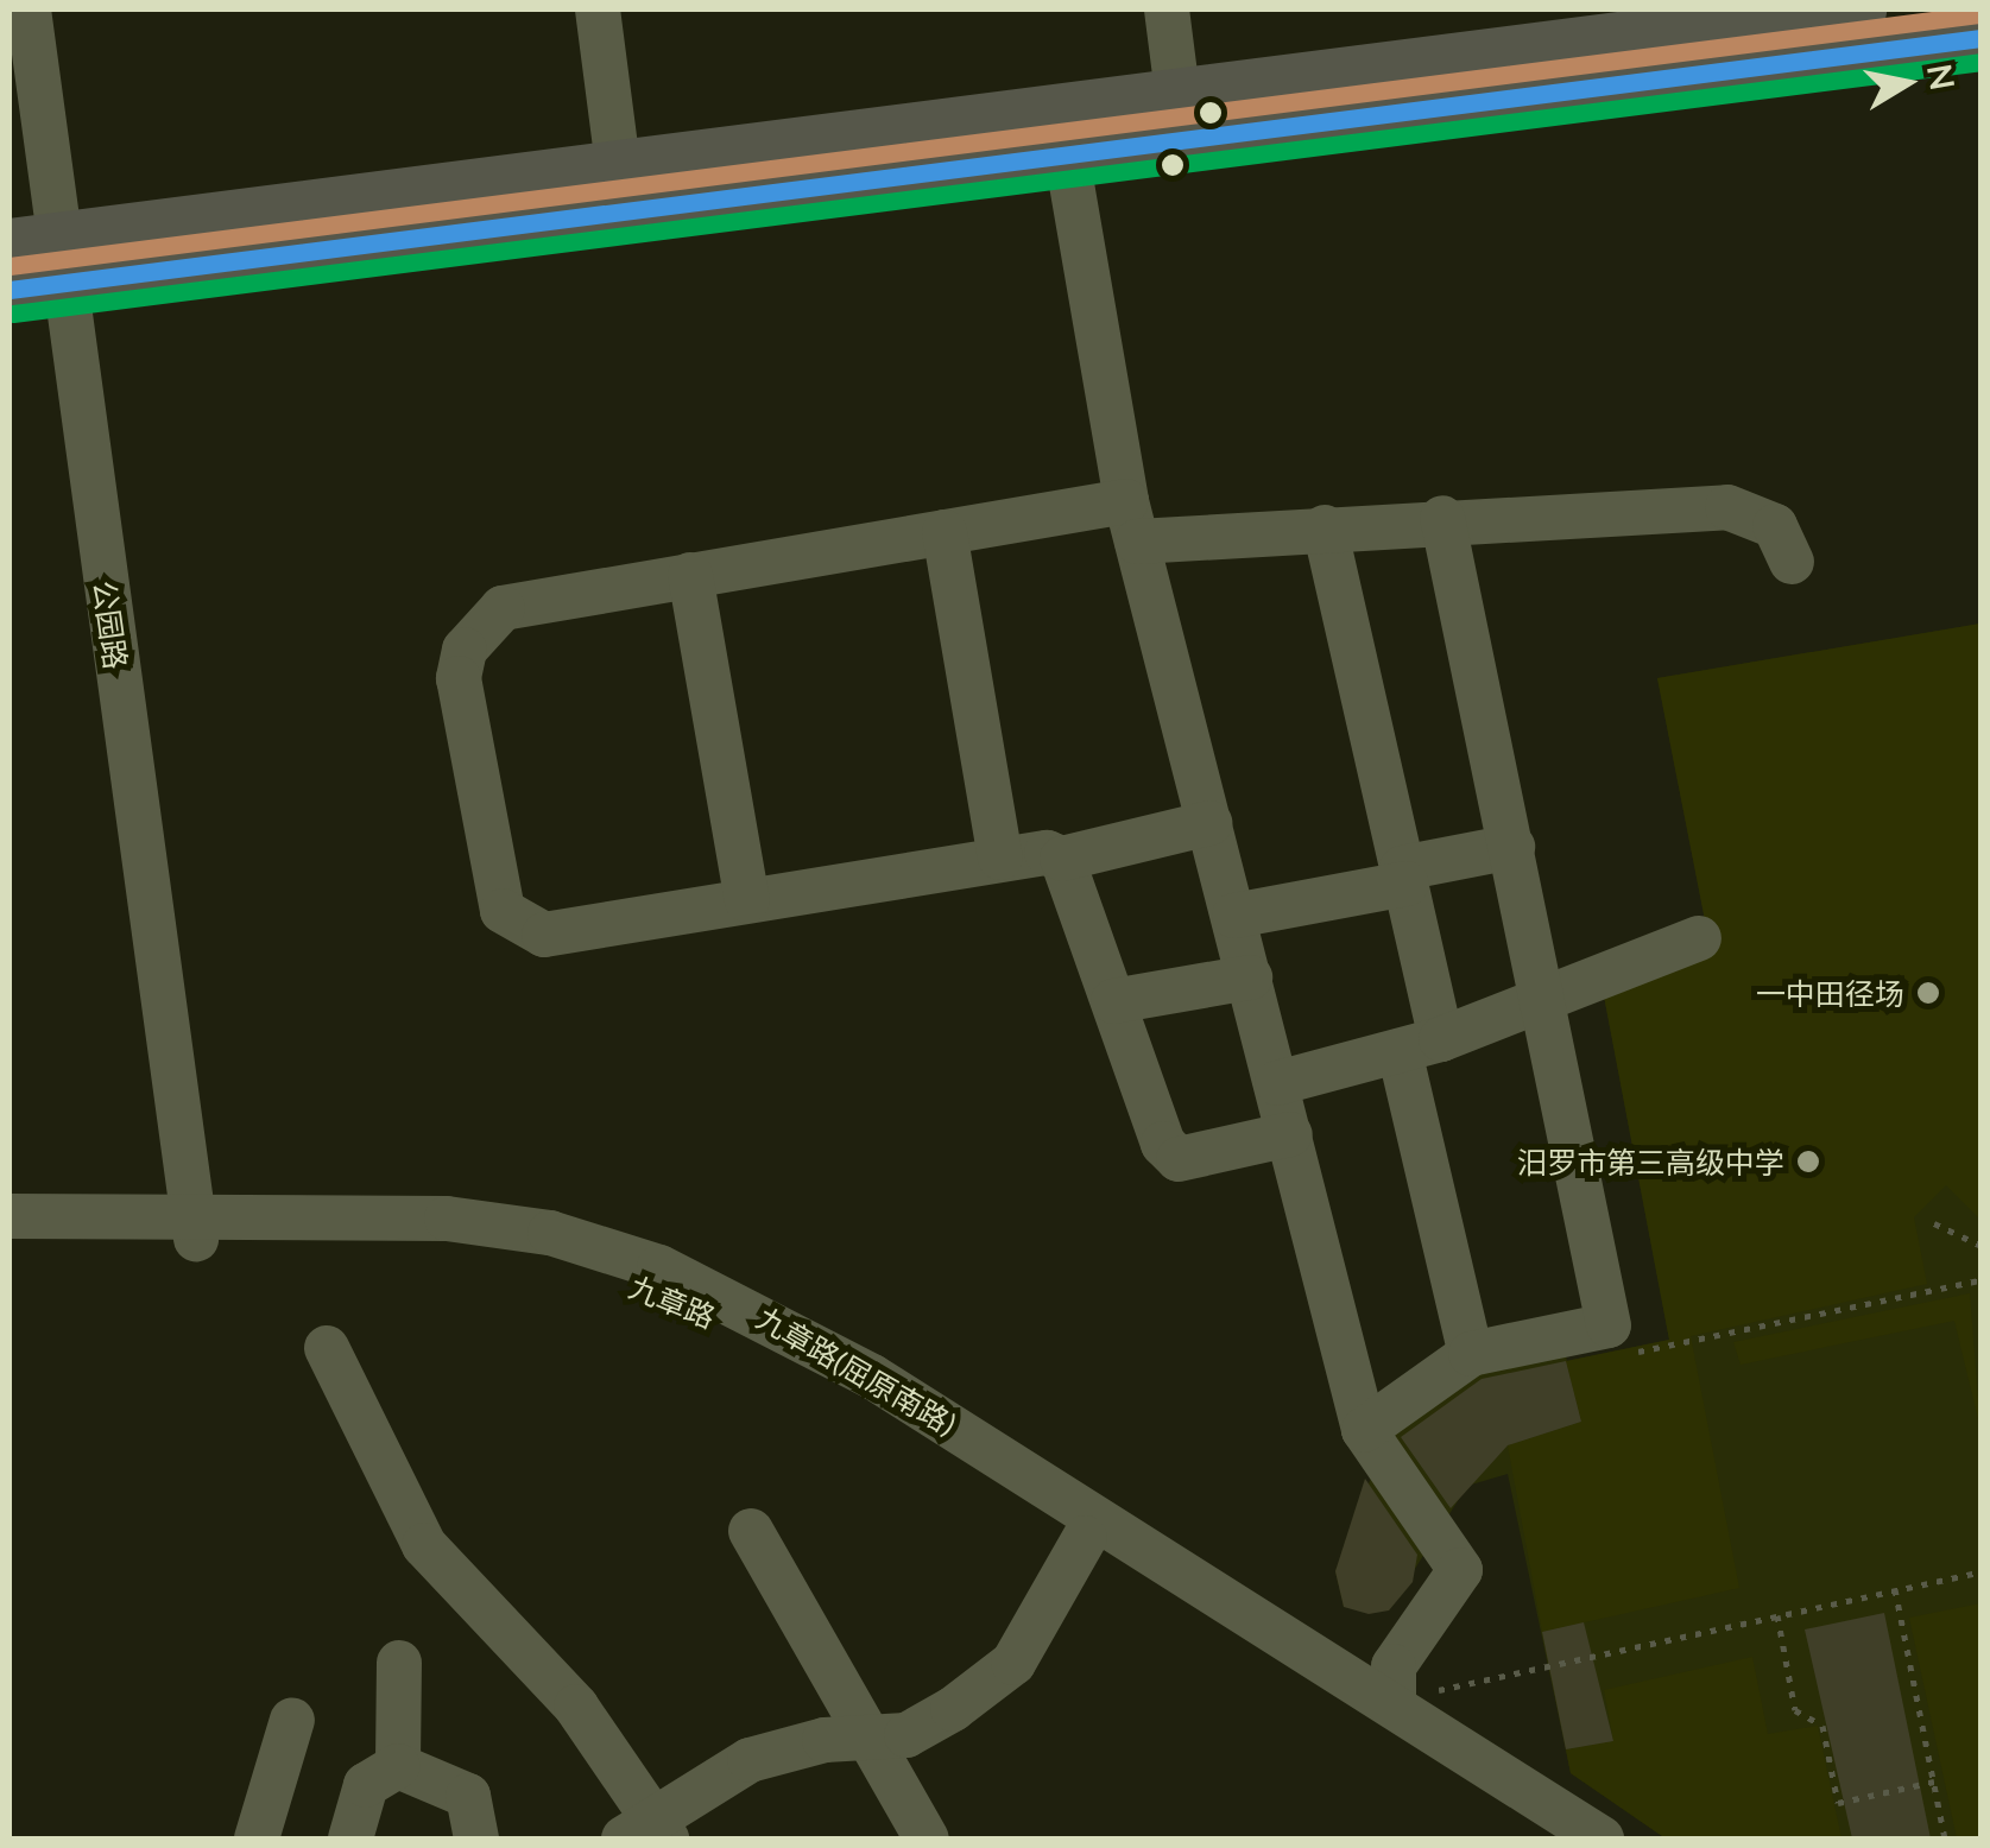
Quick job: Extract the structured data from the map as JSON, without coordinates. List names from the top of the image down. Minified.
{"streets":{"street":["公园路","九章路","九章路(屈原南路)"]},"crossings":[["公园路","九章路"],["公园路","九章路(屈原南路)"],["九章路","九章路(屈原南路)"]],"places":["一中田径场","汨罗市第三高级中学"],"north":"right"}
